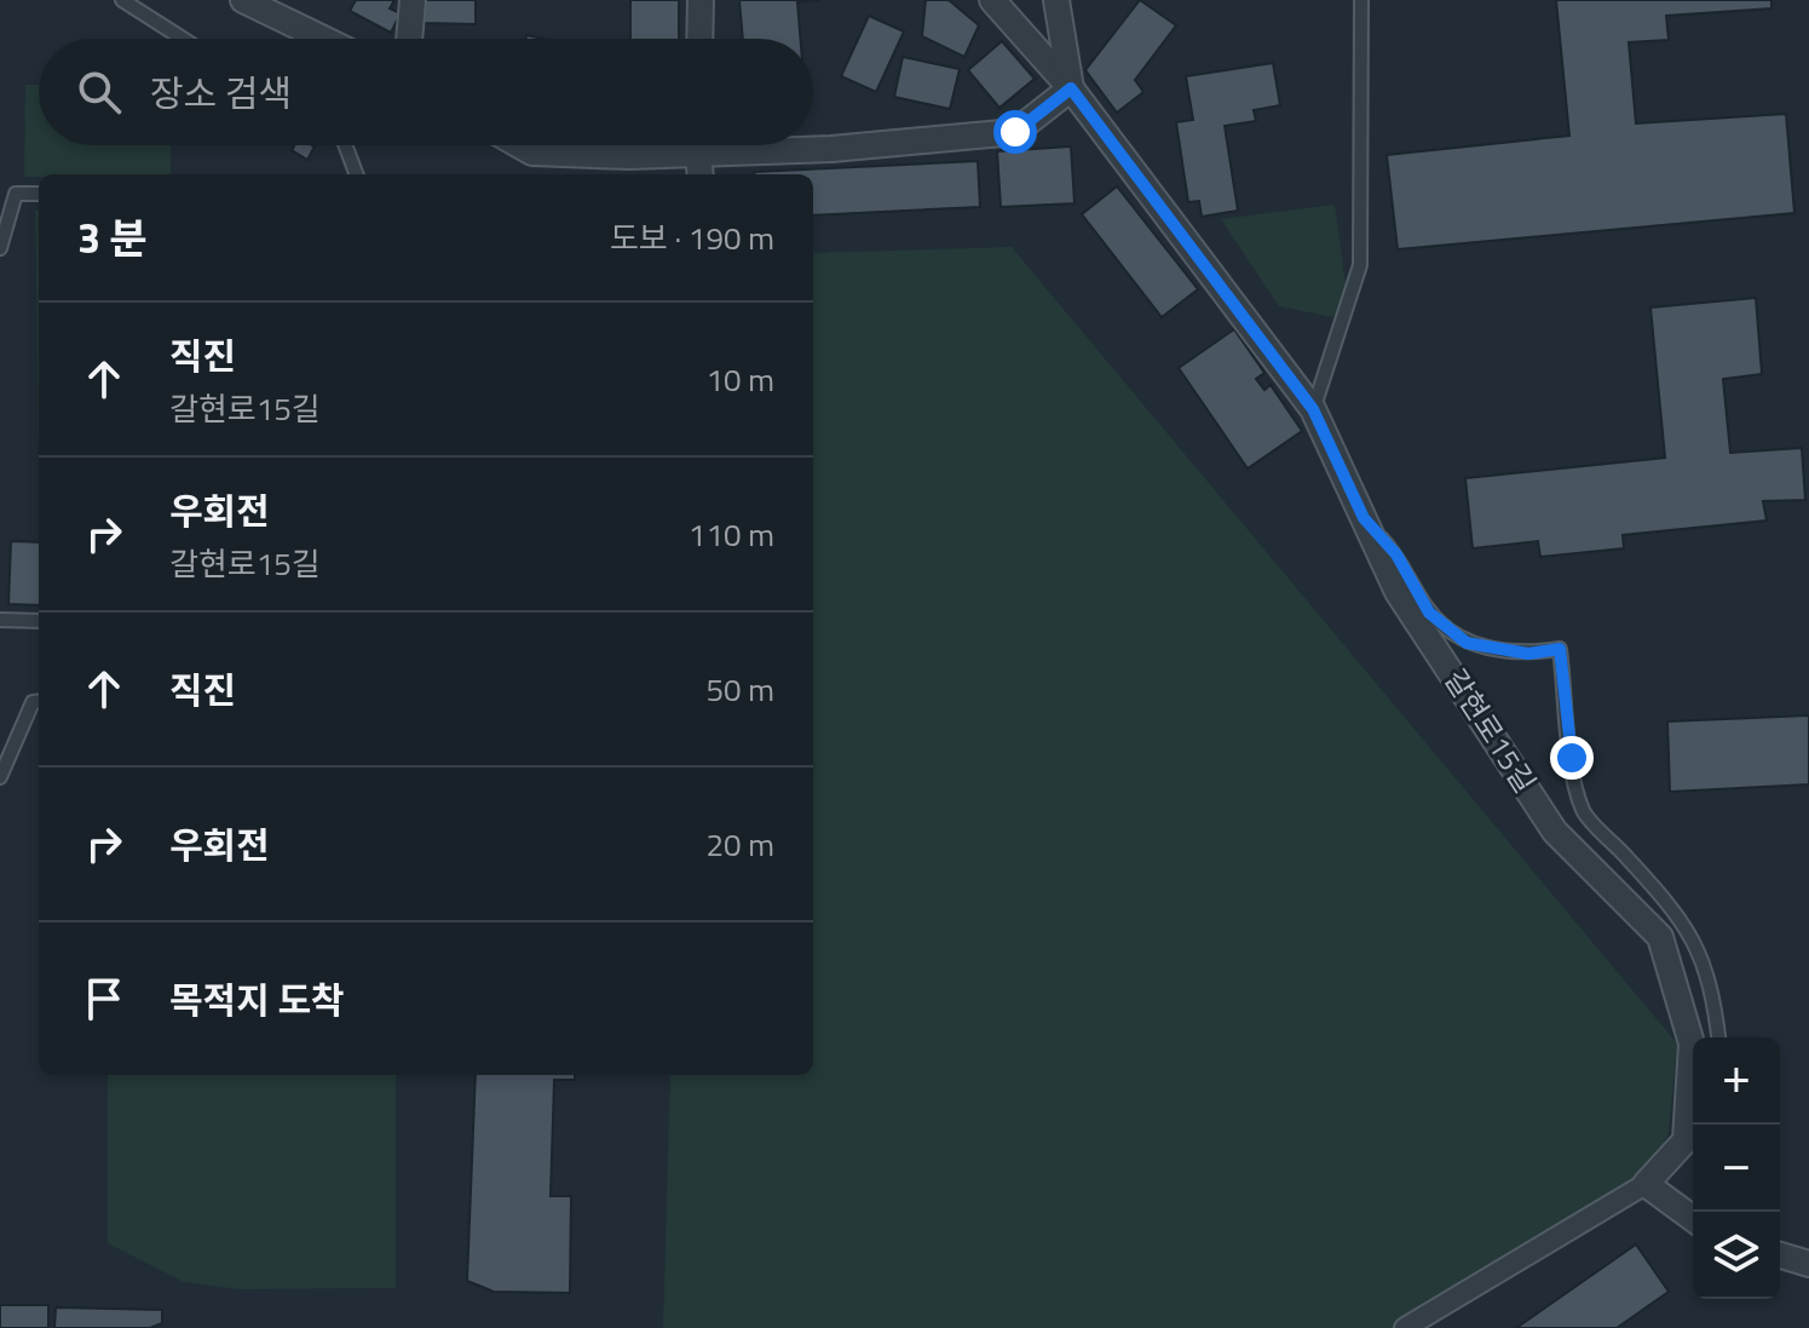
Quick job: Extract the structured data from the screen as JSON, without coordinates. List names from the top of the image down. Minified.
{"streets":{"street":["갈현로15길"]},"page":{"search":"장소 검색","heading":["3 분","도보 · 190 m"],"list":[["직진","갈현로15길","10 m"],["우회전","갈현로15길","110 m"],["직진","50 m"],["우회전","20 m"],"목적지 도착"],"map_buttons":["+","−"]}}
